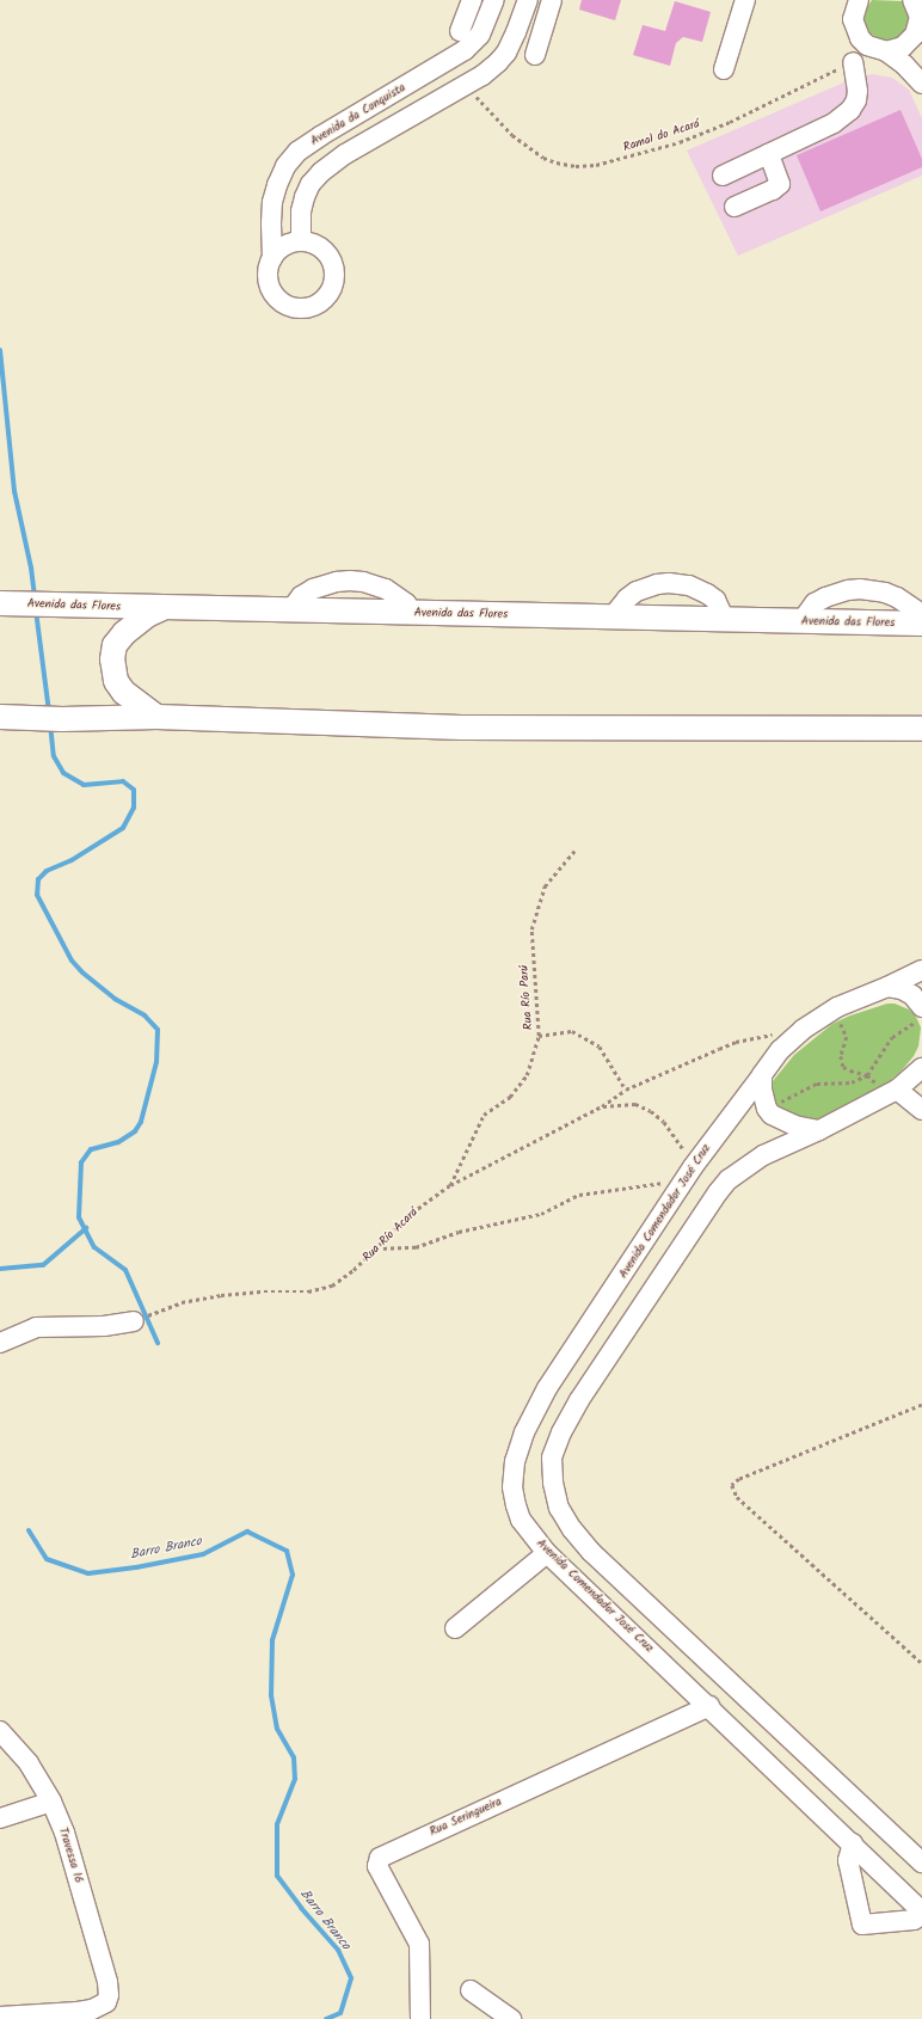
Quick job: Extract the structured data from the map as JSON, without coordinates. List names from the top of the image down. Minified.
{"streets":{"main road":["Avenida das Flores"],"street":["Avenida da Conquista","Avenida Comendador José Cruz","Rua Seringueira","Travessa 16"],"path":["Ramal do Acará","Rua Río Parú","Rua Río Acará"]},"crossings":[["Rua Río Parú","Rua Río Acará"],["Avenida Comendador José Cruz","Rua Río Acará"],["Avenida Comendador José Cruz","Rua Seringueira"]],"water":["Barro Branco"]}
